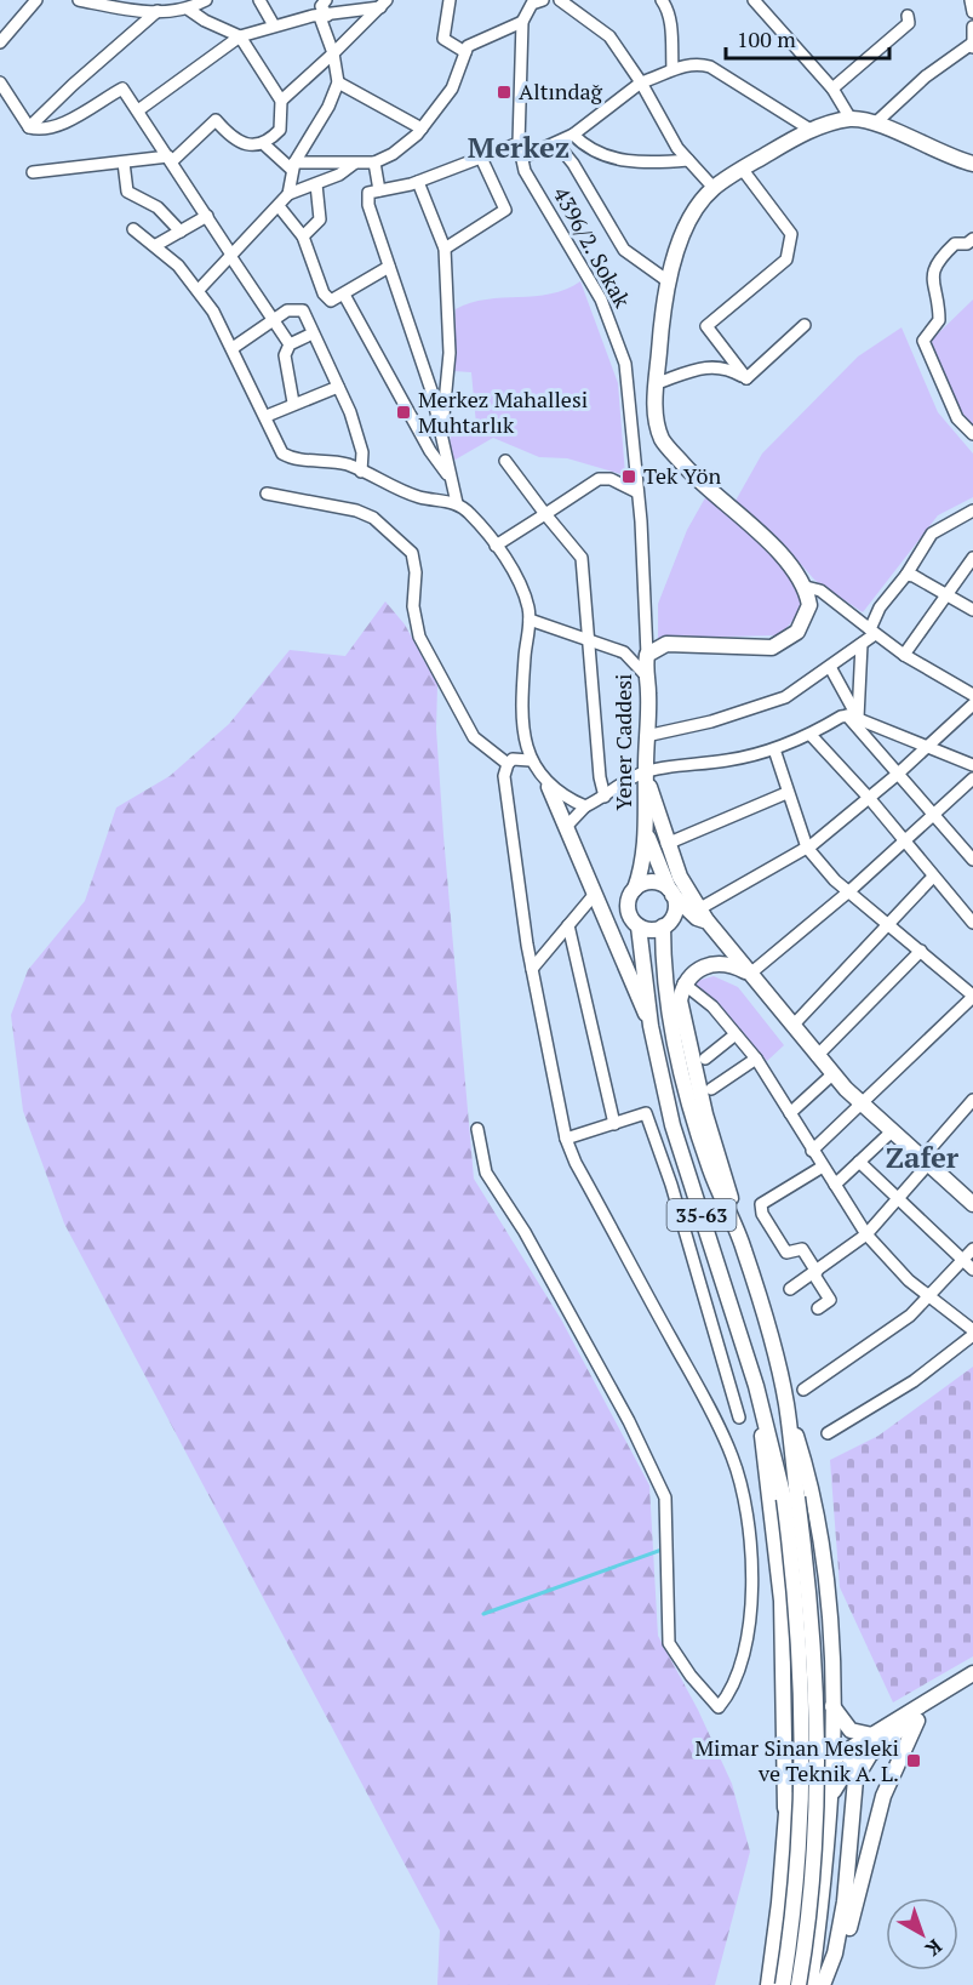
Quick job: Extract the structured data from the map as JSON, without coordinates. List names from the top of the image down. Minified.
{"streets":{"main road":["Yener Caddesi","35-63"],"street":["4396/2. Sokak"]},"crossings":[["4396/2. Sokak","Yener Caddesi"],["Yener Caddesi","35-63"]],"districts":["Merkez","Zafer"],"places":{"transit":["Altındağ","Merkez Mahallesi Muhtarlık","Tek Yön","Mimar Sinan Mesleki ve Teknik A. L."]},"scale_bar":"100 m","north":"bottom right"}
